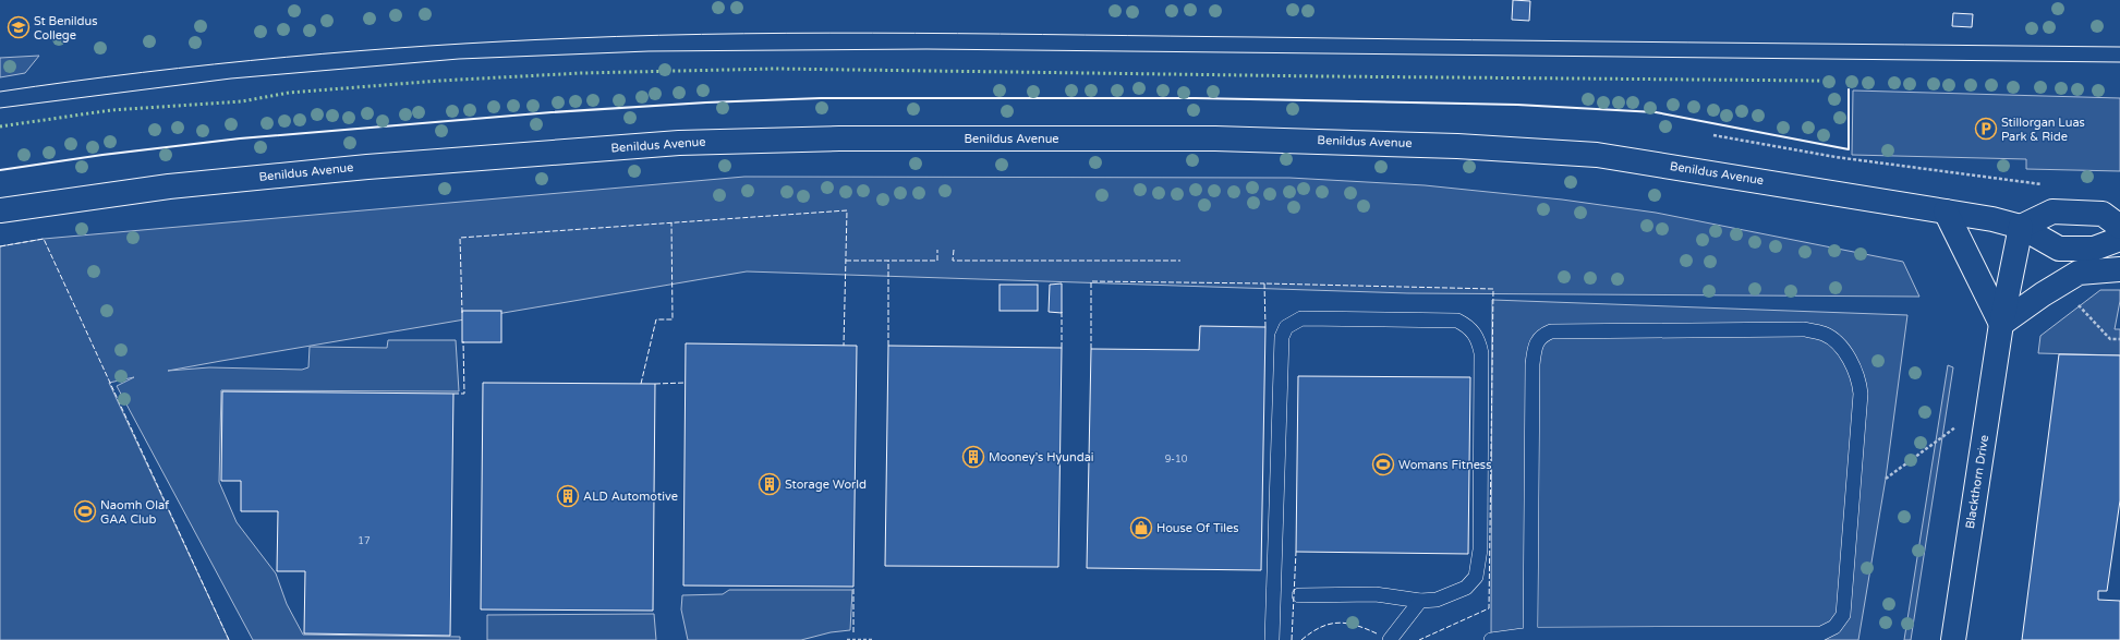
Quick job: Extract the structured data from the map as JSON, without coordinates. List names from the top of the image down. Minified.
{"streets":{"street":["Benildus Avenue","Blackthorn Drive"]},"crossings":[["Benildus Avenue","Blackthorn Drive"]],"places":{"school or university":["St Benildus College"],"parking":["Stillorgan Luas Park & Ride"],"building":["Mooney’s Hyundai","Storage World","ALD Automotive"],"sports":["Womans Fitness","Naomh Olaf GAA Club"],"shop":["House Of Tiles"]},"house_numbers":["9-10","17"]}
